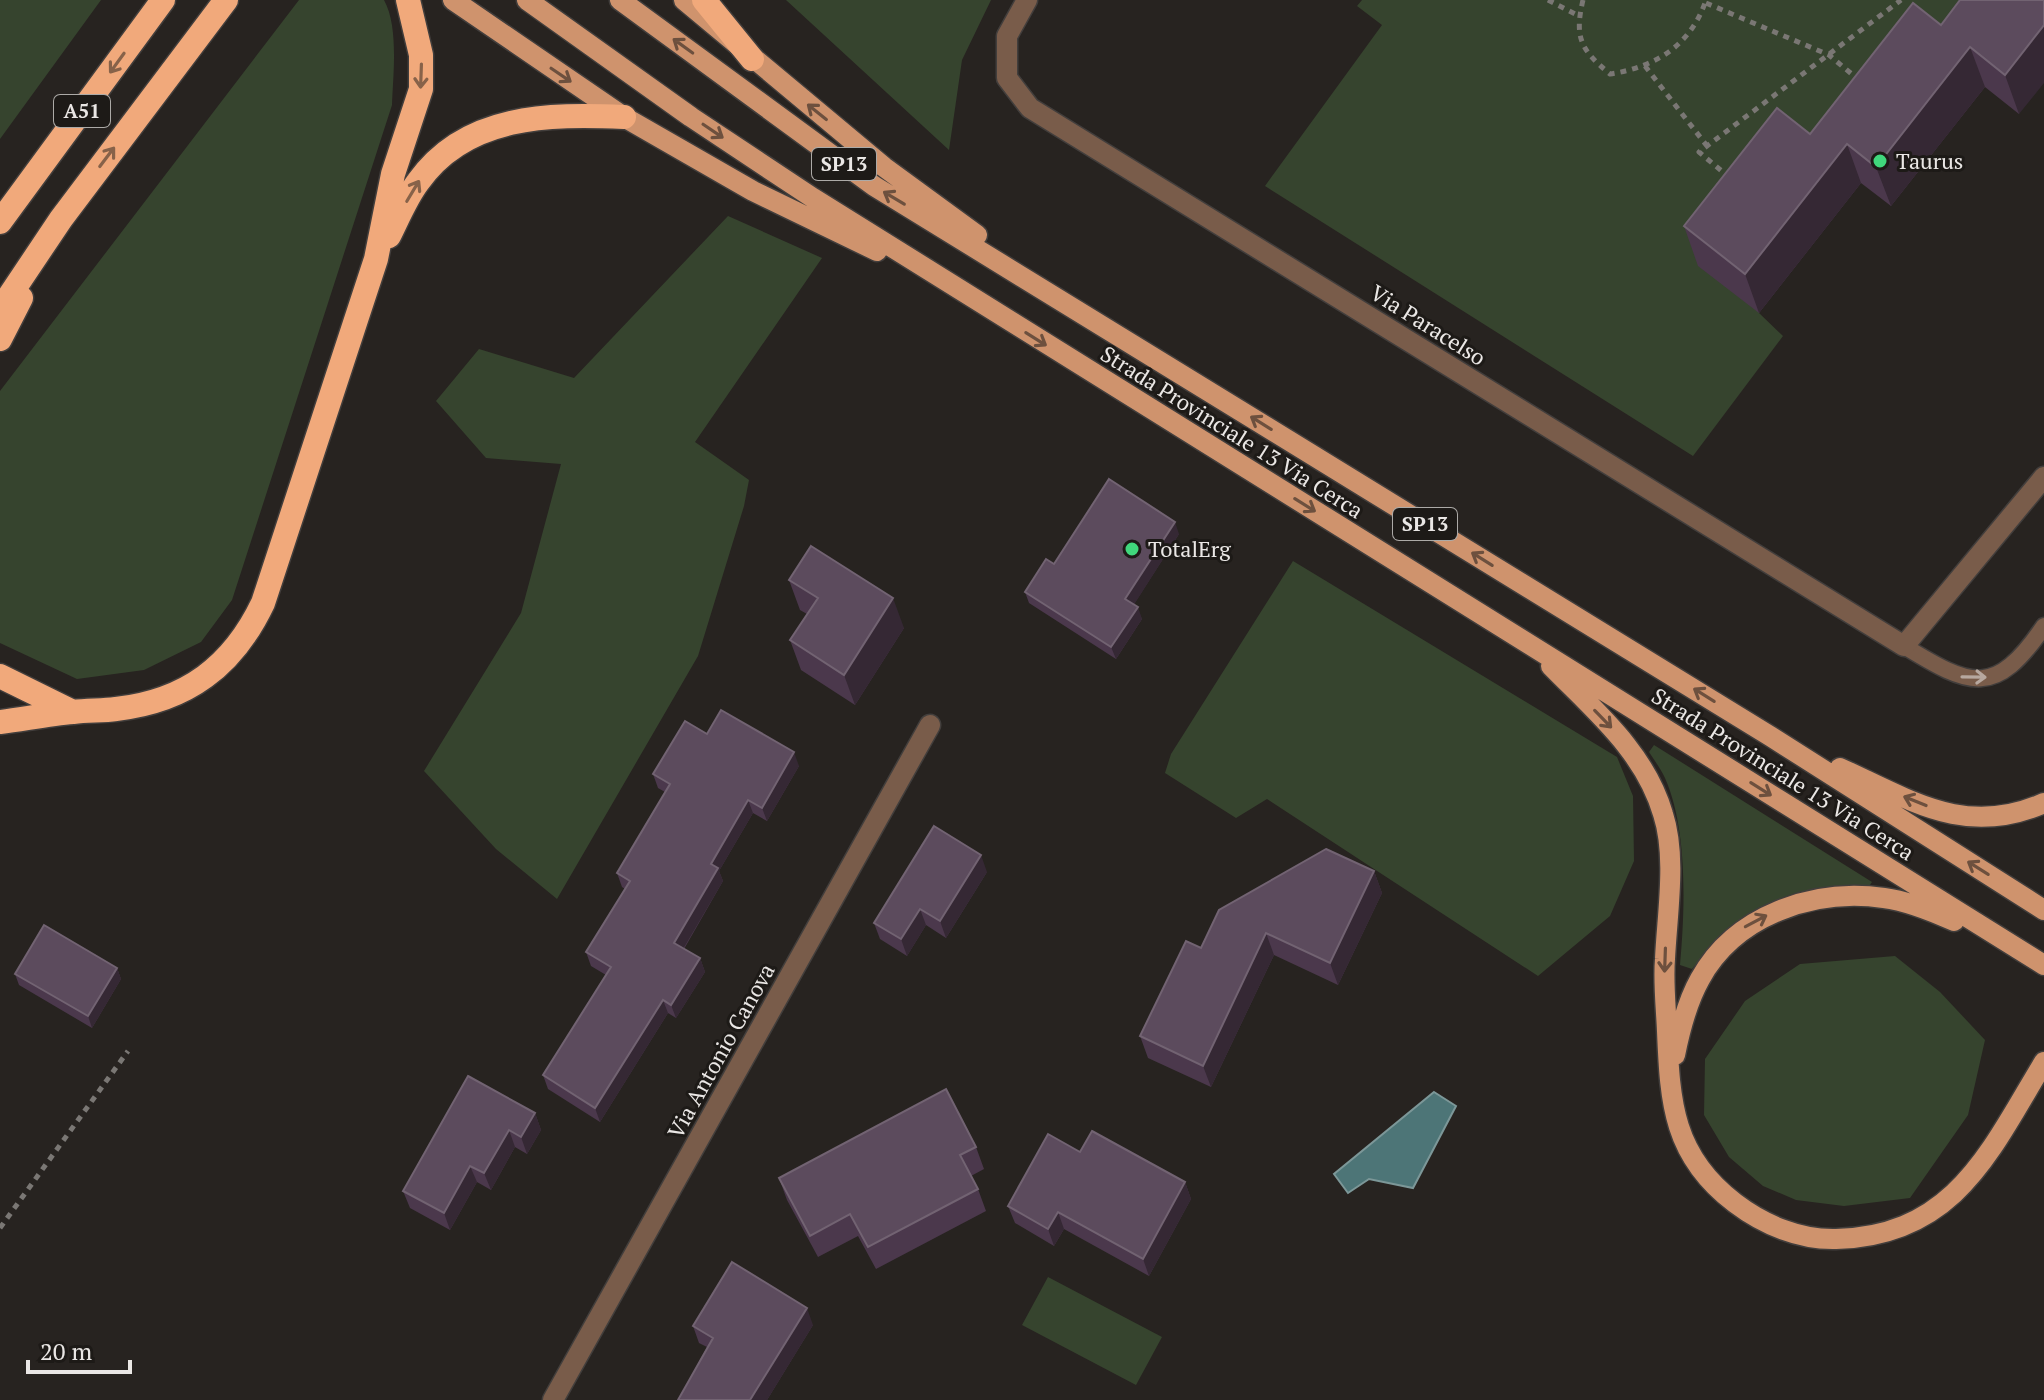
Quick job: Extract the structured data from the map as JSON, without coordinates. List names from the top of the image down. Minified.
{"streets":{"highway":["A51"],"main road":["SP13","Strada Provinciale 13 Via Cerca"],"street":["Via Paracelso","Via Antonio Canova"]},"places":["Taurus","TotalErg"],"scale_bar":"20 m"}
